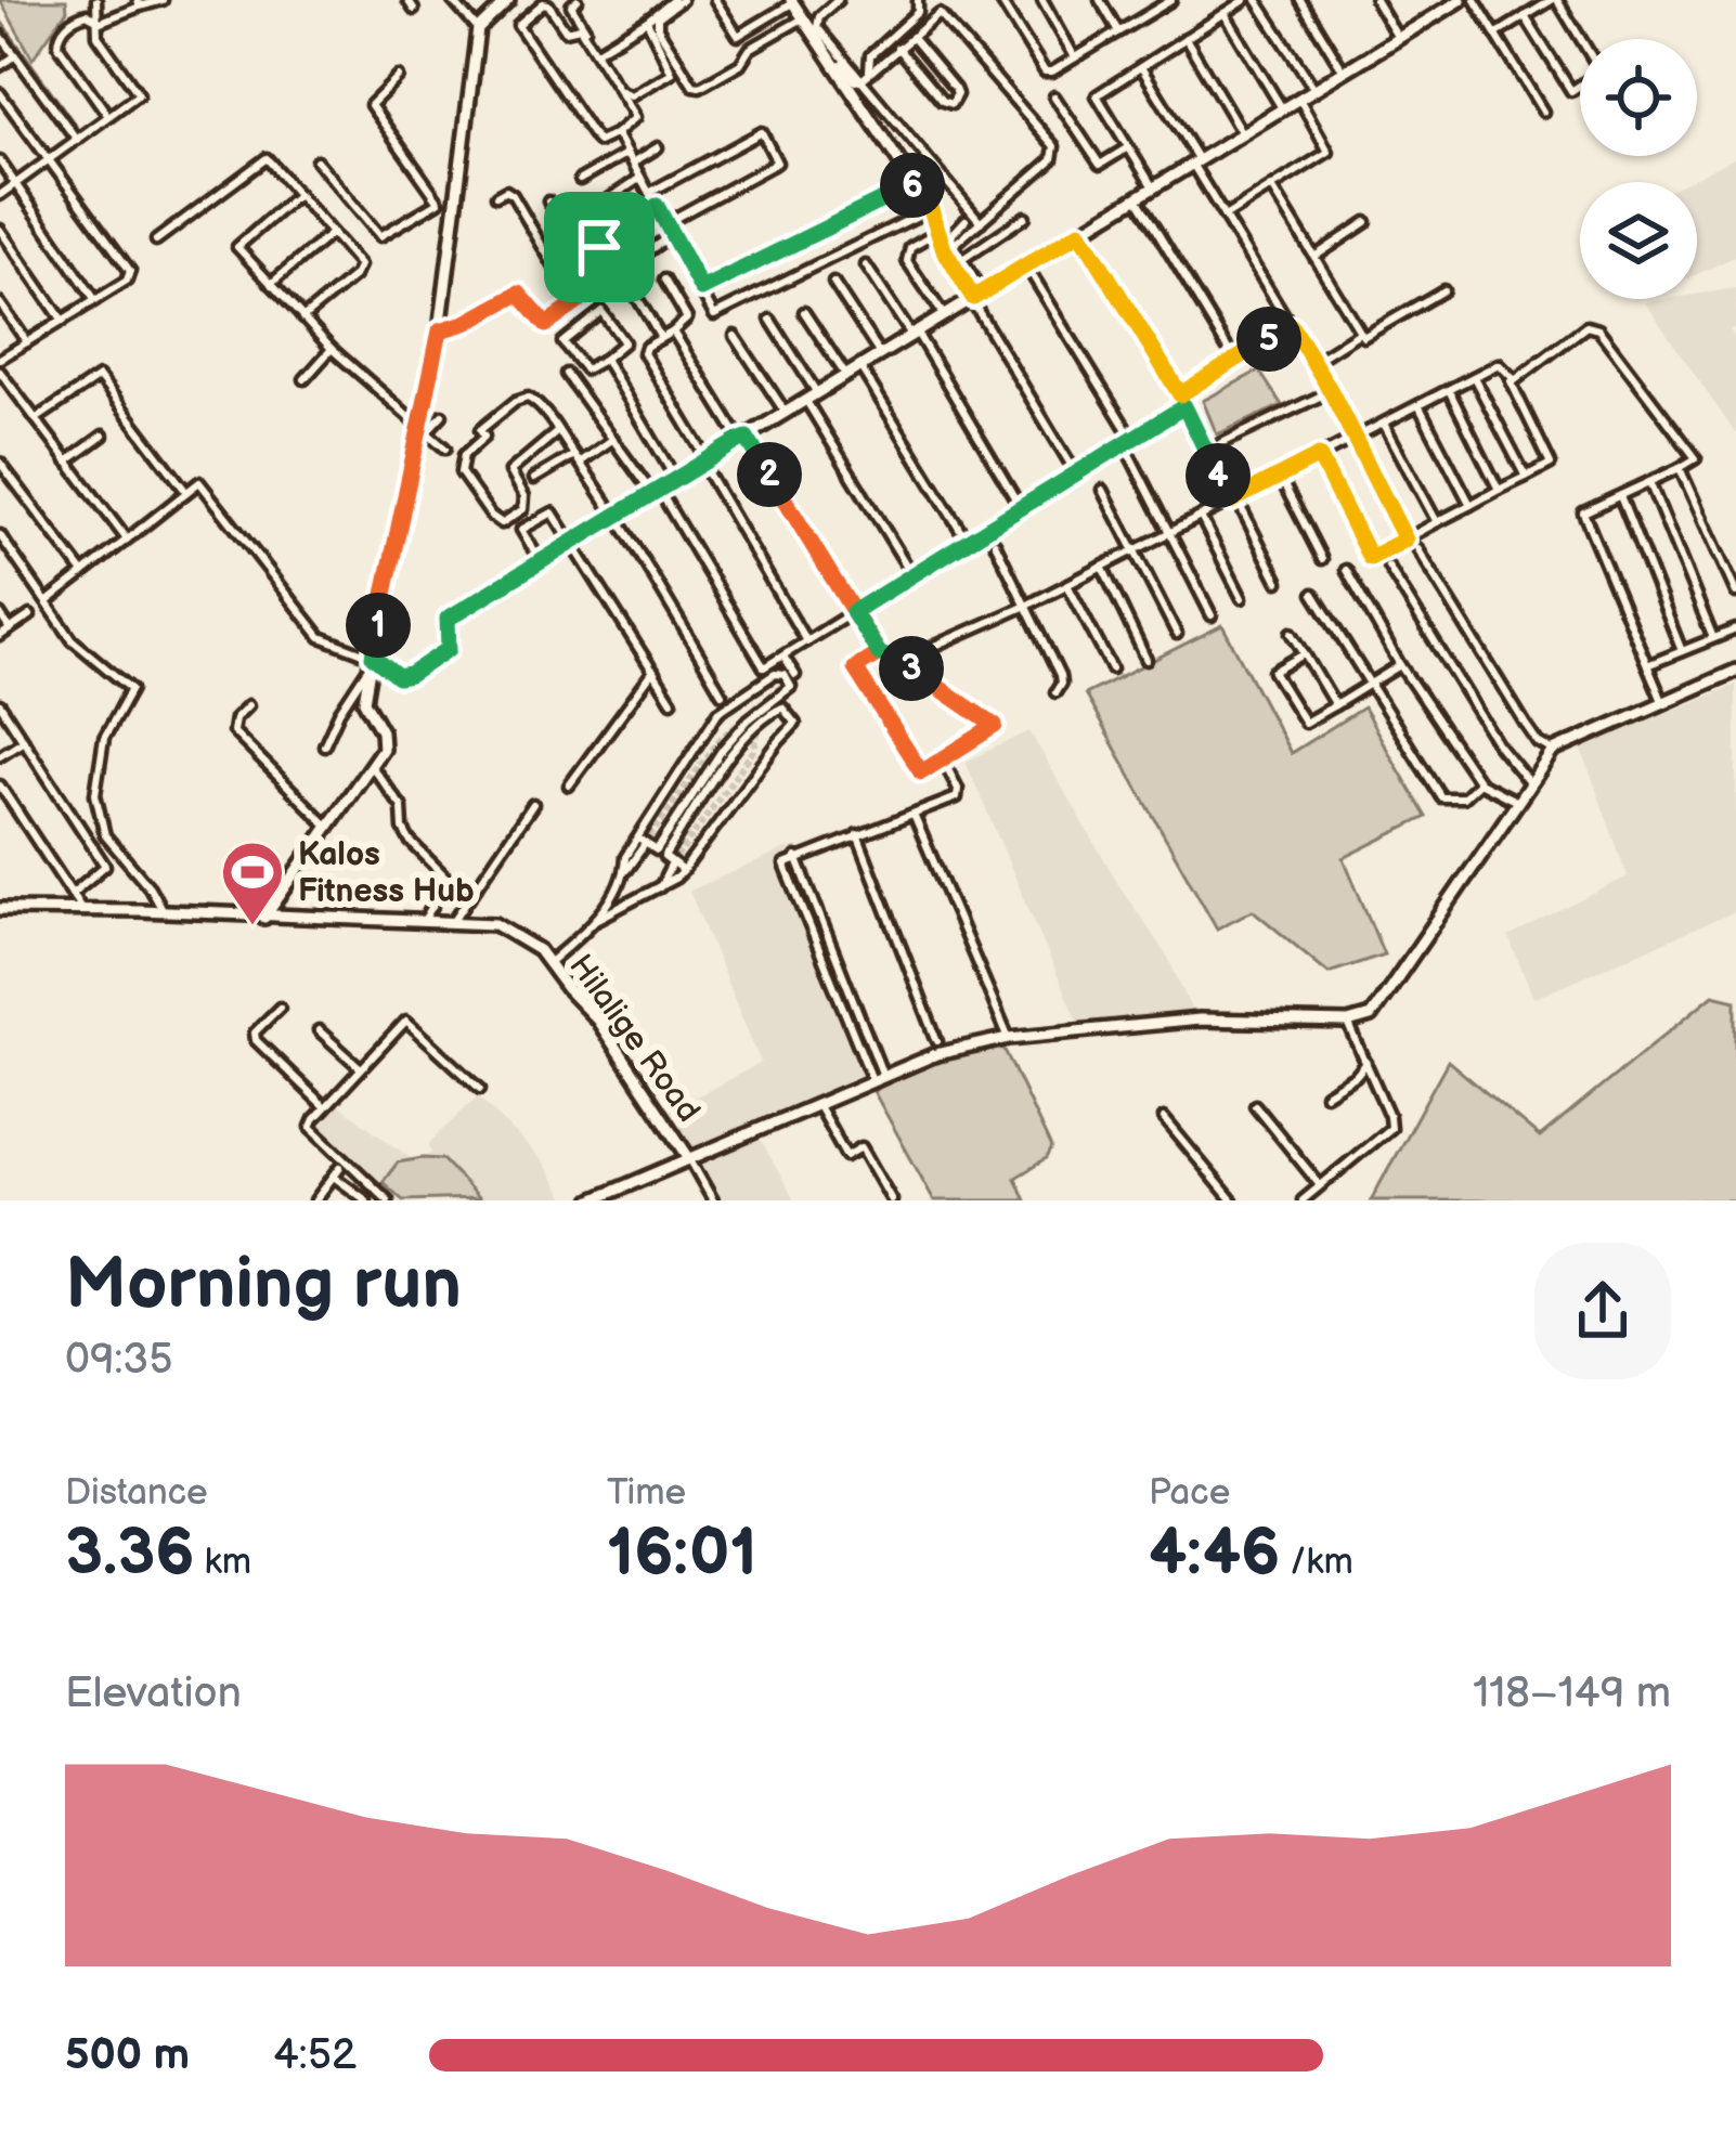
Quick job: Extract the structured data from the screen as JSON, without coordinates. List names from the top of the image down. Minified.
{"streets":{"street":["Hilalige Road"]},"places":{"sports":["Kalos Fitness Hub"]},"page":{"pins":["6","5","2","4","1","3"],"heading":["Morning run","09:35"],"stats":[["Distance","3.36 km"],["Time","16:01"],["Pace","4:46 /km"]],"chart":["Elevation","118–149 m"],"list":[{"name":"500 m","note":"4:52"}]}}
